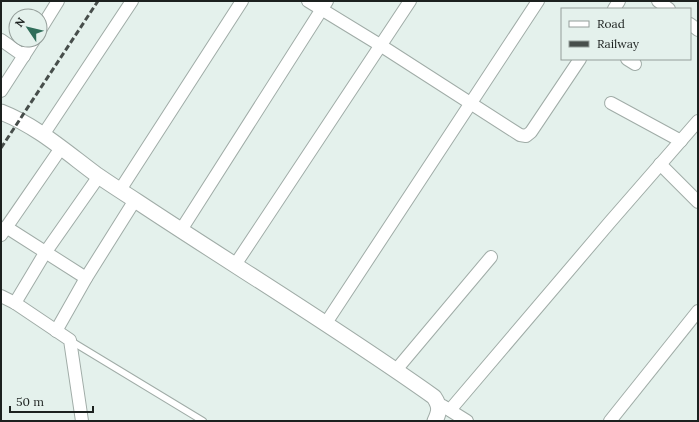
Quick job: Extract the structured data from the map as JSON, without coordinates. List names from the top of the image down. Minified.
{"legend":["Road","Railway"],"scale_bar":"50 m","north":"top left"}
